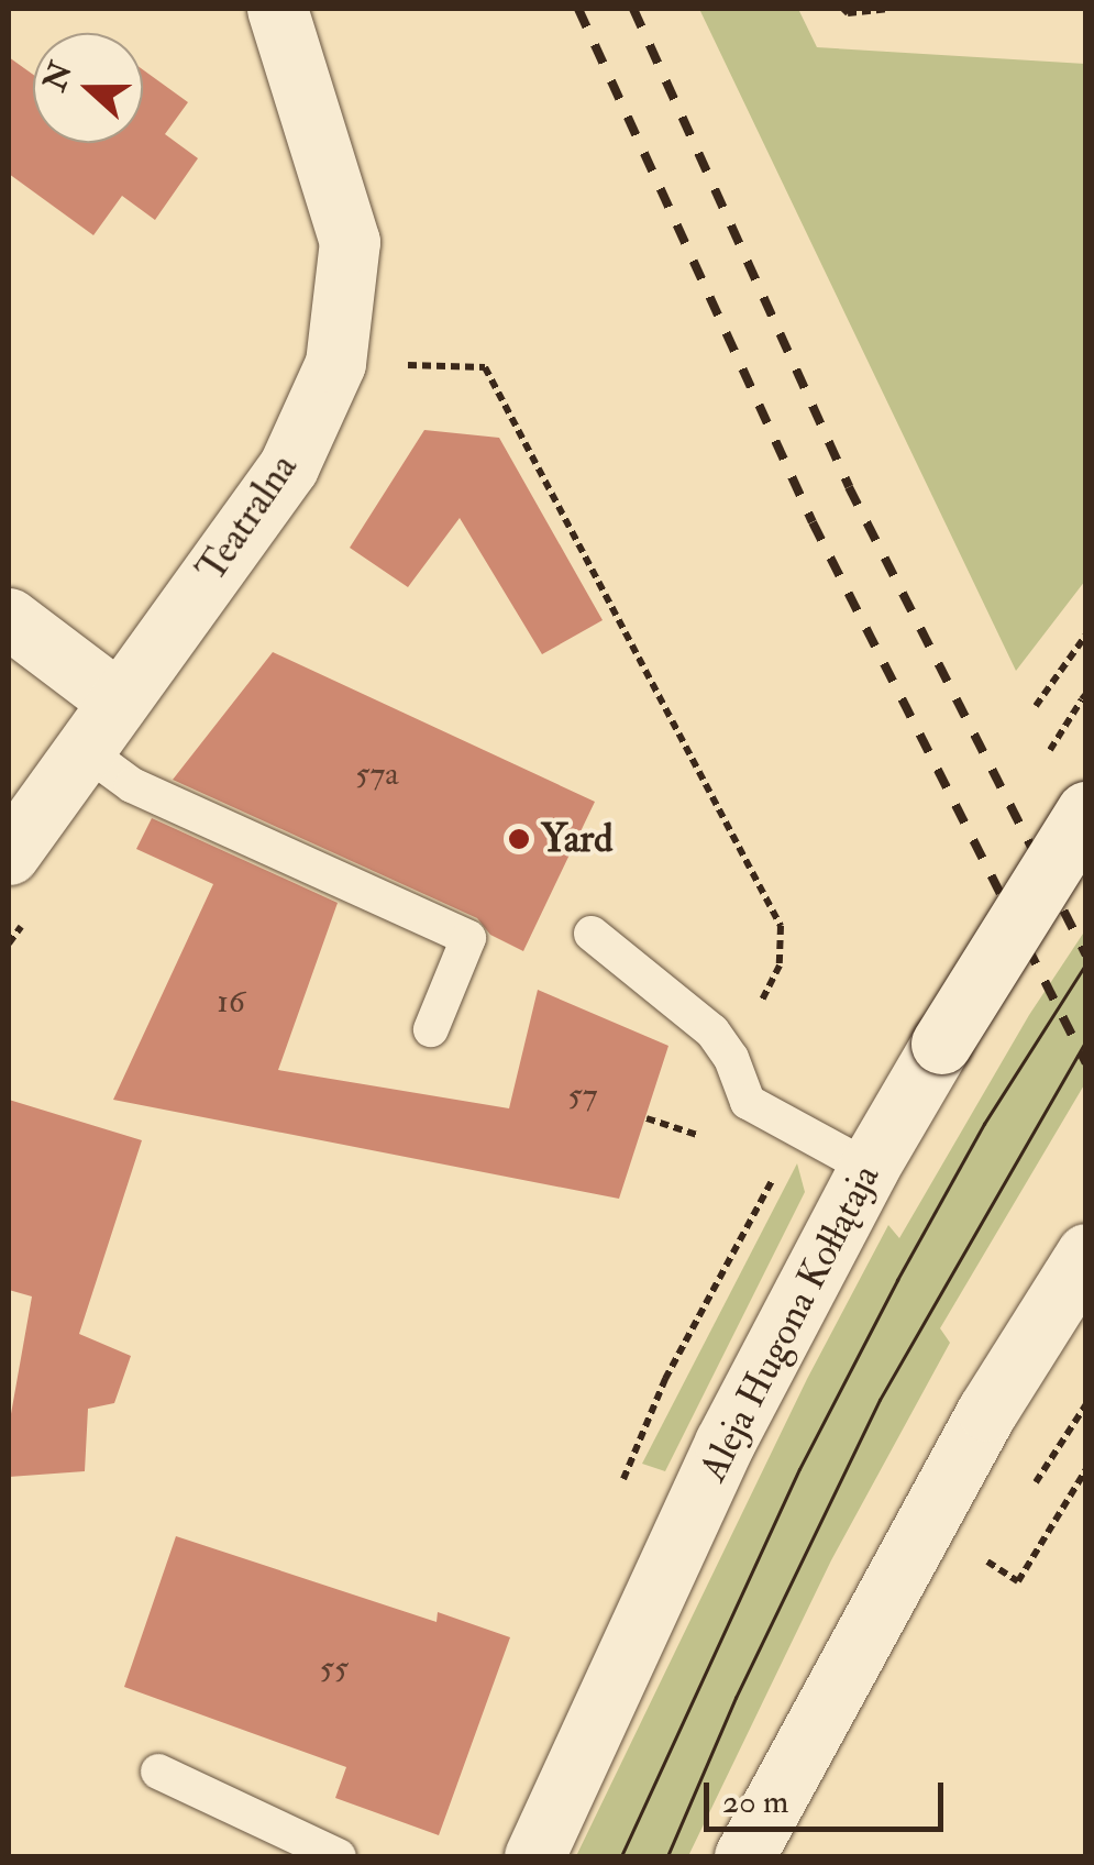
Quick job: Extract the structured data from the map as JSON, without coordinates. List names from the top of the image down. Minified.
{"streets":{"main road":["Teatralna","Aleja Hugona Kołłątaja"]},"places":["Yard"],"house_numbers":["57a","16","57","55"],"scale_bar":"20 m","north":"left"}
